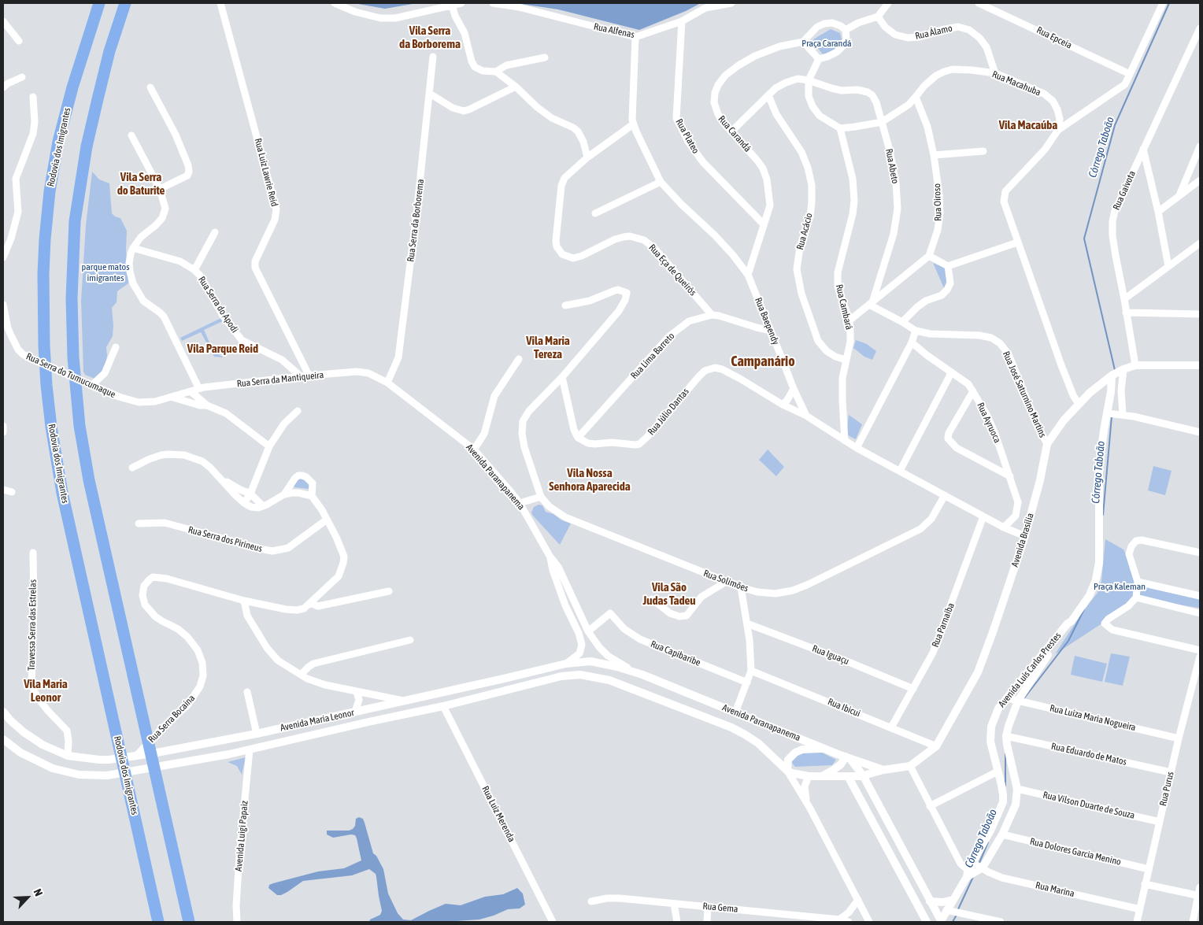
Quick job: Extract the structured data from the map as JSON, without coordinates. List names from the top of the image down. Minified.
{"streets":{"highway":["Rodovia dos Imigrantes"],"street":["Rua Alfenas","Rua Álamo","Rua Epceia","Rua Macahuba","Rua Carandá","Rua Plateo","Rua Abeto","Rua Luiz Lawrie Reid","Rua Gaivota","Rua Oiroso","Rua Serra da Borborema","Rua Acácio","Rua Eça de Queirós","Rua Serra do Apodi","Rua Cambará","Rua Baependy","Rua Lima Barreto","Rua Serra do Tumucumaque","Rua Serra da Mantiqueira","Rua José Saturnino Martins","Rua Júlio Dantas","Rua Ayruoca","Avenida Paranapanema","Rua Serra dos Pirineus","Avenida Brasília","Rua Solimões","Travessa Serra das Estrelas","Rua Parnaíba","Rua Capibaribe","Rua Iguaçu","Avenida Luís Carlos Prestes","Rua Ibicui","Rua Luíza Maria Nogueira","Rua Serra Bocaina","Avenida Maria Leonor","Rua Eduardo de Matos","Rua Purus","Rua Vilson Duarte de Souza","Rua Luiz Merenda","Avenida Luigi Papaiz","Rua Dolores Garcia Menino","Rua Marina","Rua Gema"]},"crossings":[["Rua Alfenas","Rua Plateo"],["Rua Alfenas","Rua Baependy"],["Rua Álamo","Rua Macahuba"],["Rua Macahuba","Rua Abeto"],["Rua Macahuba","Rua Oiroso"],["Rua Macahuba","Rua Cambará"],["Rua Carandá","Rua Plateo"],["Rua Carandá","Rua Baependy"],["Rua Abeto","Rua José Saturnino Martins"],["Rua Luiz Lawrie Reid","Rua Serra da Mantiqueira"],["Rua Gaivota","Avenida Brasília"],["Rua Serra da Borborema","Rua Serra da Mantiqueira"],["Rua Serra da Borborema","Avenida Paranapanema"],["Rua Acácio","Rua Cambará"],["Rua Eça de Queirós","Rua Baependy"],["Rua Eça de Queirós","Rua Lima Barreto"],["Rua Serra do Apodi","Rua Serra da Mantiqueira"],["Rua Baependy","Rua Lima Barreto"],["Rua Baependy","Rua Júlio Dantas"],["Rua Lima Barreto","Rua Júlio Dantas"],["Rua Serra do Tumucumaque","Rua Serra da Mantiqueira"],["Rua Serra da Mantiqueira","Avenida Paranapanema"],["Rua José Saturnino Martins","Avenida Brasília"],["Avenida Paranapanema","Avenida Brasília"],["Avenida Paranapanema","Rua Capibaribe"],["Avenida Paranapanema","Avenida Luís Carlos Prestes"],["Avenida Paranapanema","Avenida Maria Leonor"],["Avenida Brasília","Avenida Luís Carlos Prestes"],["Avenida Brasília","Rua Ibicui"],["Travessa Serra das Estrelas","Avenida Maria Leonor"],["Rua Parnaíba","Rua Iguaçu"],["Rua Parnaíba","Rua Ibicui"],["Avenida Luís Carlos Prestes","Rua Luíza Maria Nogueira"],["Avenida Luís Carlos Prestes","Rua Eduardo de Matos"],["Avenida Luís Carlos Prestes","Rua Vilson Duarte de Souza"],["Avenida Luís Carlos Prestes","Rua Dolores Garcia Menino"],["Avenida Luís Carlos Prestes","Rua Marina"],["Rua Luíza Maria Nogueira","Rua Purus"],["Rua Serra Bocaina","Avenida Maria Leonor"],["Avenida Maria Leonor","Rua Luiz Merenda"],["Avenida Maria Leonor","Avenida Luigi Papaiz"],["Rua Eduardo de Matos","Rua Purus"],["Rua Purus","Rua Vilson Duarte de Souza"],["Rua Purus","Rua Dolores Garcia Menino"],["Rua Purus","Rua Marina"]],"districts":["Vila Serra da Borborema","Vila Macaúba","Vila Serra do Baturite","Vila Maria Tereza","Vila Parque Reid","Campanário","Vila Nossa Senhora Aparecida","Vila São Judas Tadeu","Vila Maria Leonor"],"water":["Córrego Taboão"],"parks":["Praça Carandá","parque matos imigrantes","Praça Kaleman"],"north":"top right"}
